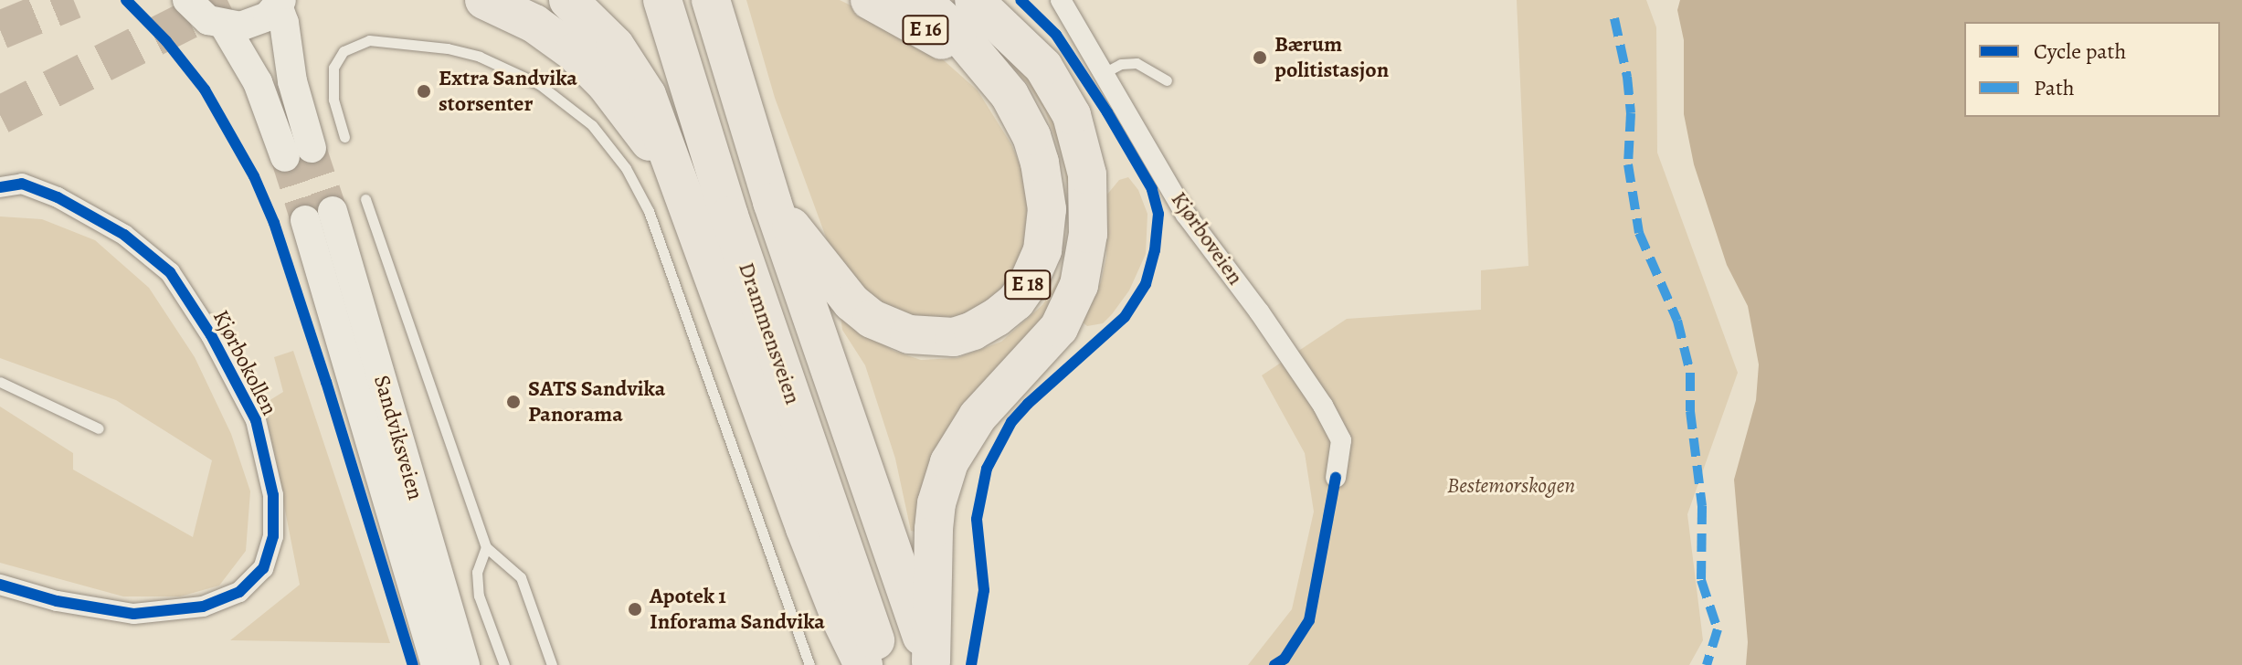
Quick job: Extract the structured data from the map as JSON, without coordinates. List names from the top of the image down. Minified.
{"streets":{"highway":["E 16","E 18","Drammensveien"],"main road":["Sandviksveien"],"street":["Kjørboveien","Kjørbokollen"]},"crossings":[["E 16","E 18"],["E 18","Drammensveien"]],"parks":["Bestemorskogen"],"places":["Bærum politistasjon","Extra Sandvika storsenter","SATS Sandvika Panorama","Apotek 1 Inforama Sandvika"],"legend":["Cycle path","Path"]}
